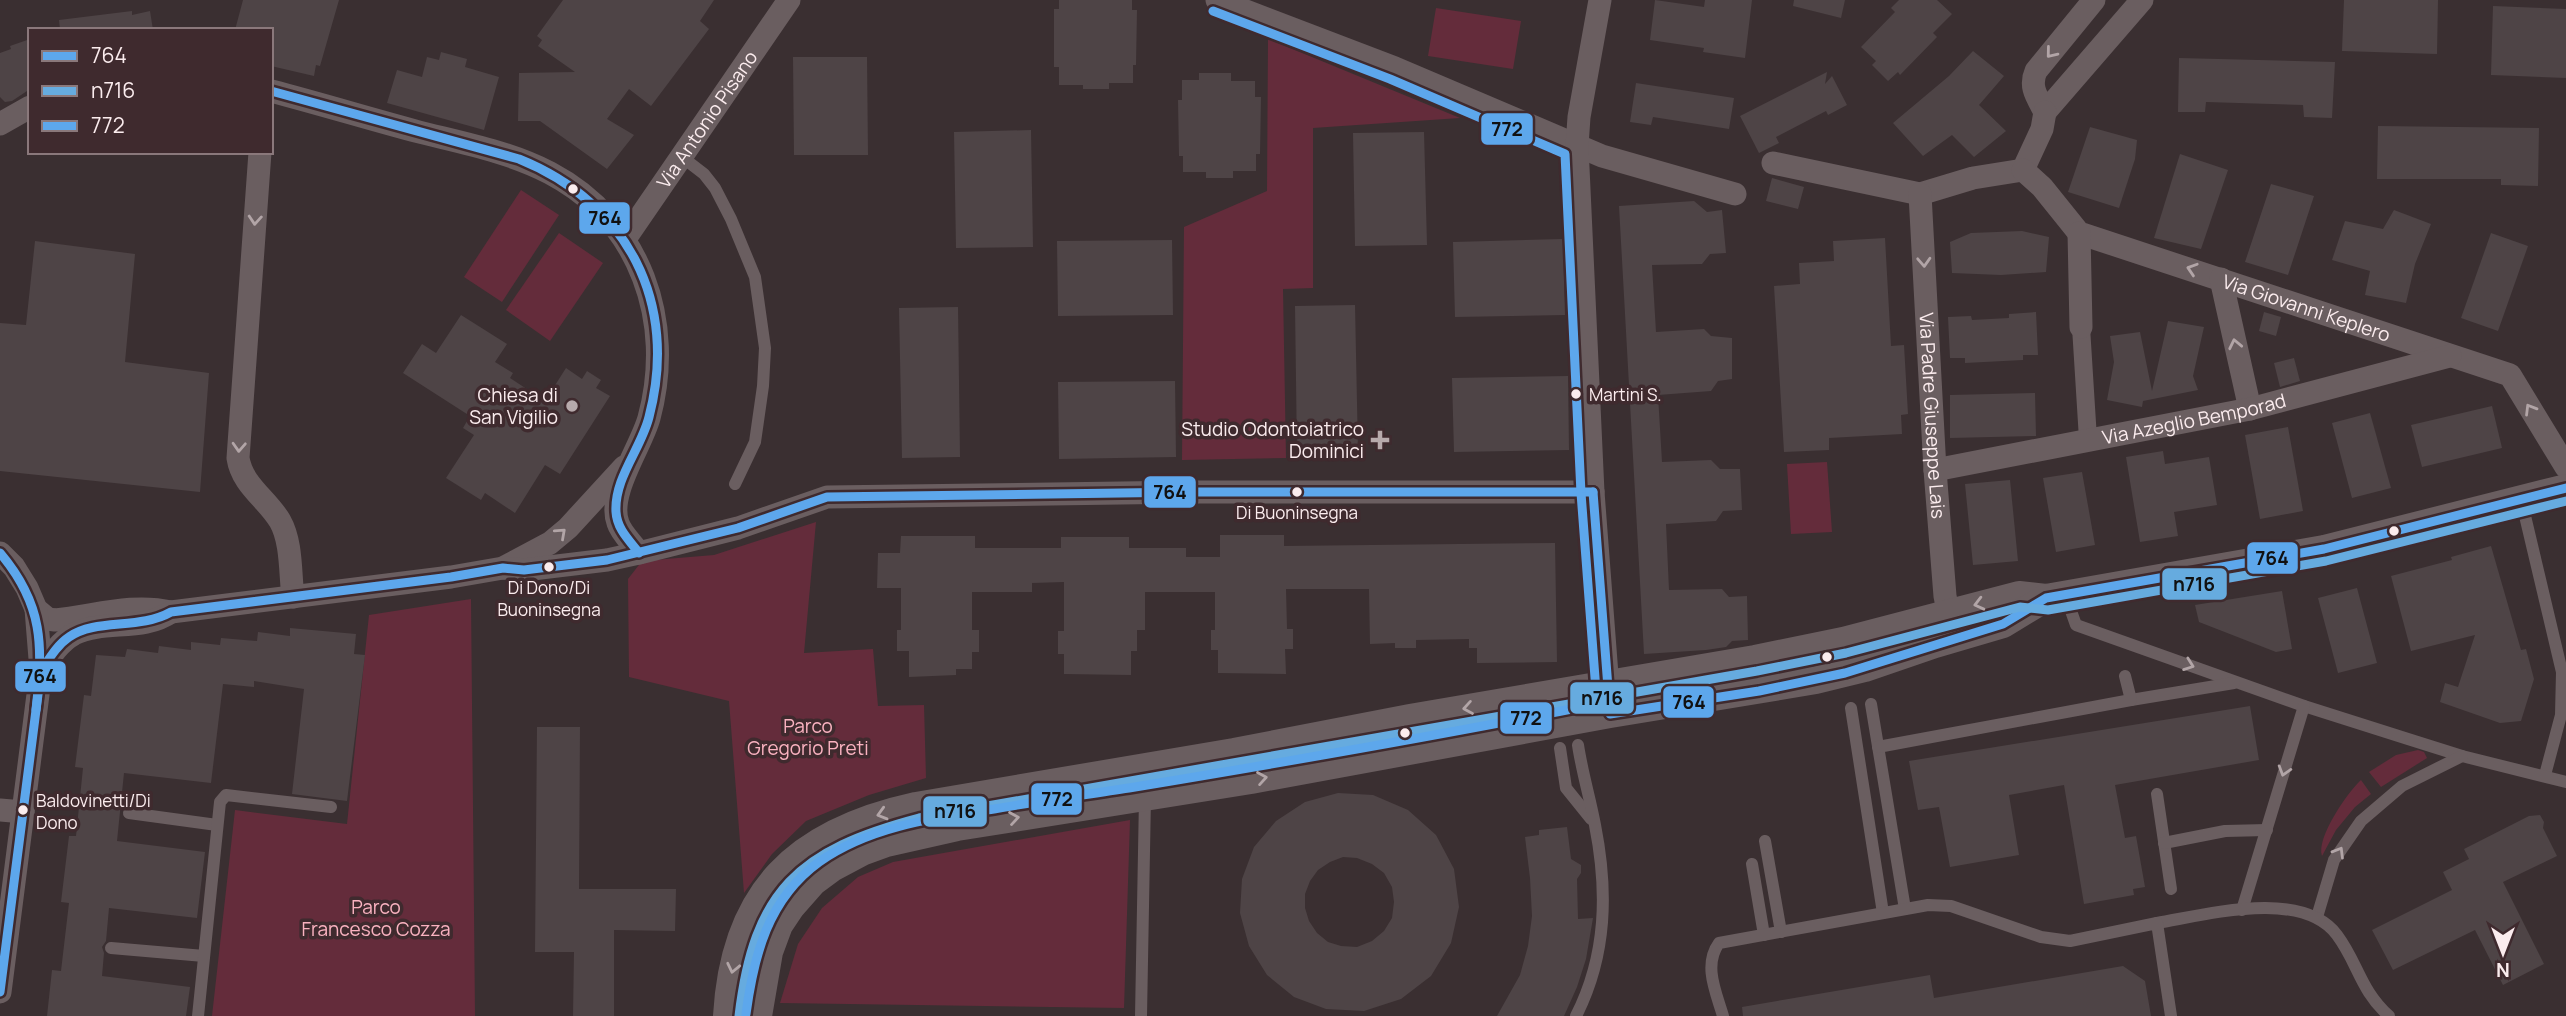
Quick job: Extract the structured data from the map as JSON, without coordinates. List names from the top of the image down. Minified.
{"streets":{"street":["Via Antonio Pisano","Via Giovanni Keplero","Via Padre Giuseppe Lais","Via Azeglio Bemporad"]},"crossings":[["Via Giovanni Keplero","Via Azeglio Bemporad"],["Via Padre Giuseppe Lais","Via Azeglio Bemporad"]],"one_way":["Via Giovanni Keplero"],"parks":["Parco Gregorio Preti","Parco Francesco Cozza"],"places":{"other":["Martini S.","Chiesa di San Vigilio","Di Buoninsegna","Di Dono/Di Buoninsegna","Baldovinetti/Di Dono"],"health":["Studio Odontoiatrico Dominici"]},"lines":["transit line 772","transit line 764","transit line n716"],"legend":["764","n716","772"],"north":"bottom"}
